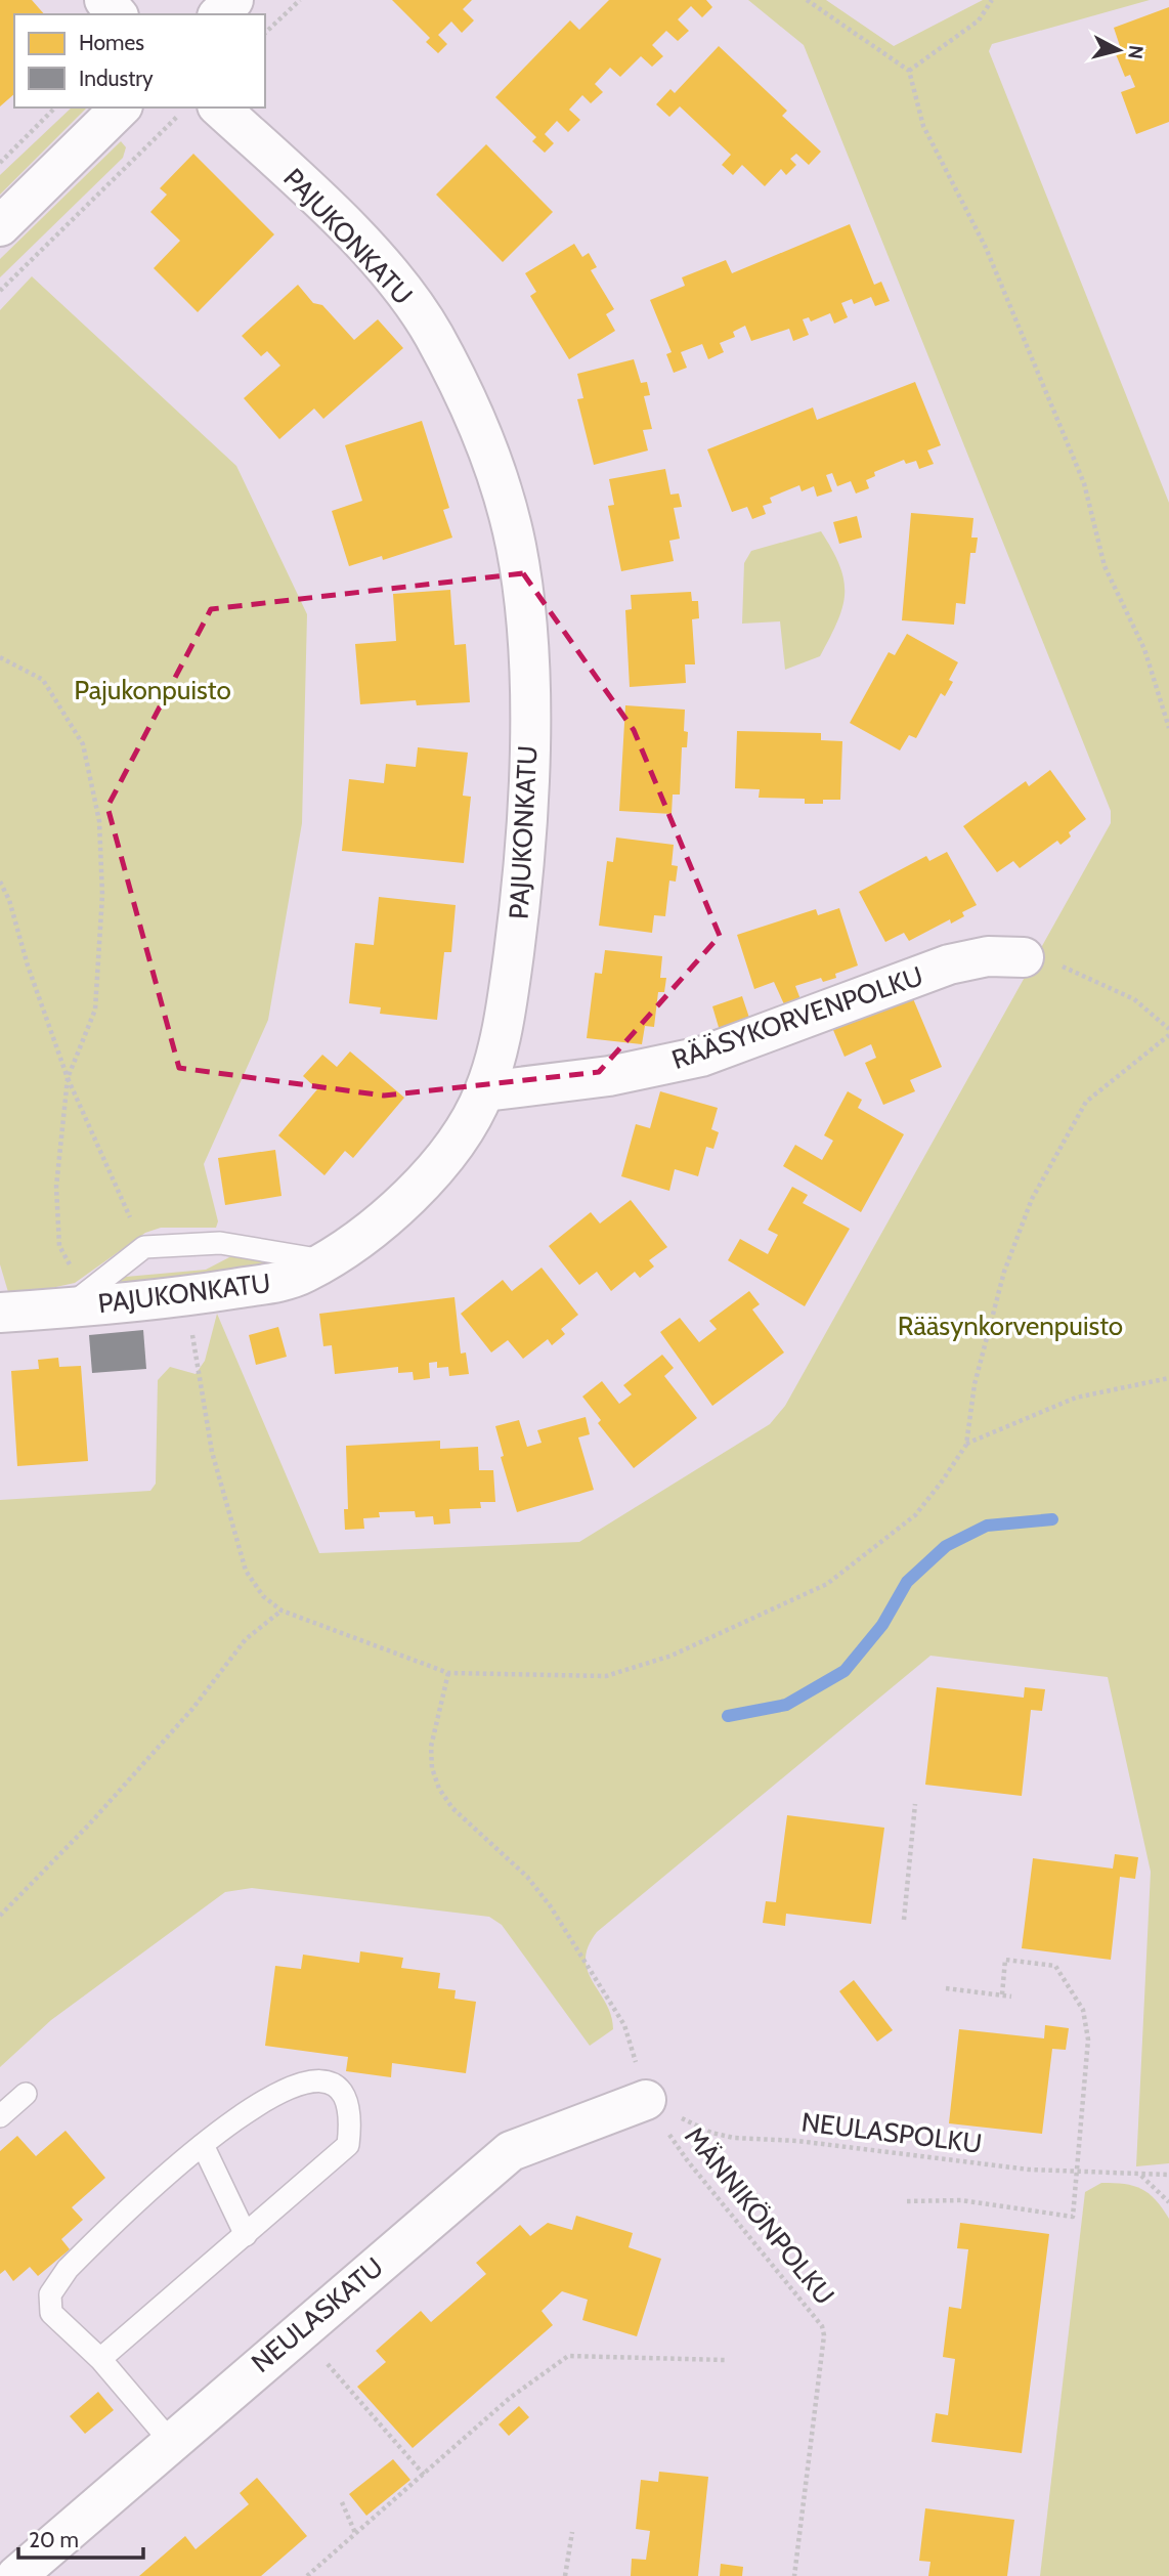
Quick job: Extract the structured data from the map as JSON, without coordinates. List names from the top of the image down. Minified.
{"streets":{"street":["PAJUKONKATU","RÄÄSYKORVENPOLKU","NEULASKATU"],"path":["NEULASPOLKU","MÄNNIKÖNPOLKU"]},"crossings":[["PAJUKONKATU","RÄÄSYKORVENPOLKU"],["NEULASPOLKU","MÄNNIKÖNPOLKU"],["NEULASPOLKU","NEULASKATU"],["MÄNNIKÖNPOLKU","NEULASKATU"]],"parks":["Pajukonpuisto","Rääsynkorvenpuisto"],"legend":["Homes","Industry"],"scale_bar":"20 m","north":"right"}
